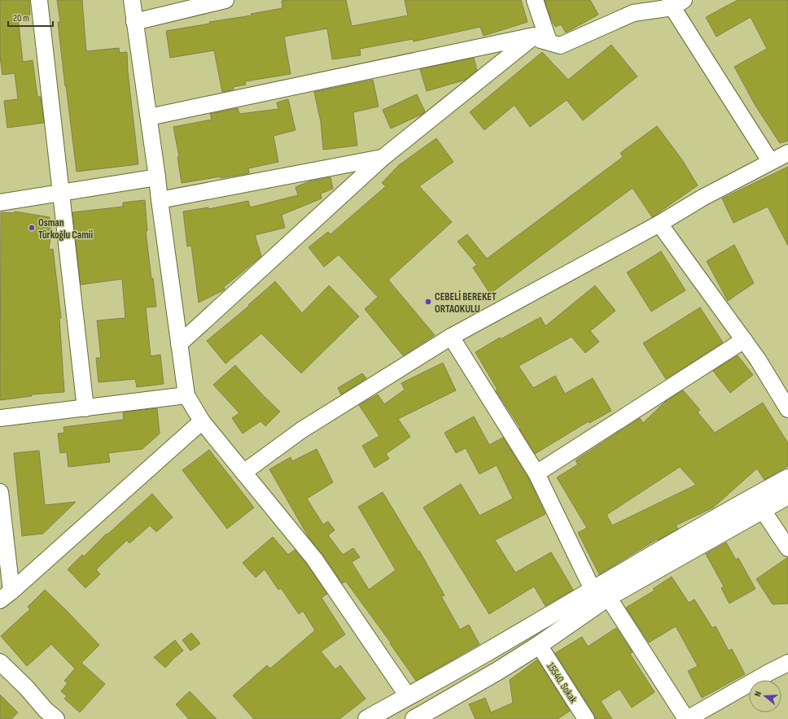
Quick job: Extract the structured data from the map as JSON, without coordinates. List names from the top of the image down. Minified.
{"streets":{"street":["15540. Sokak"]},"places":["Osman Türkoğlu Camii","CEBELİ BEREKET ORTAOKULU"],"scale_bar":"20 m","north":"left"}
